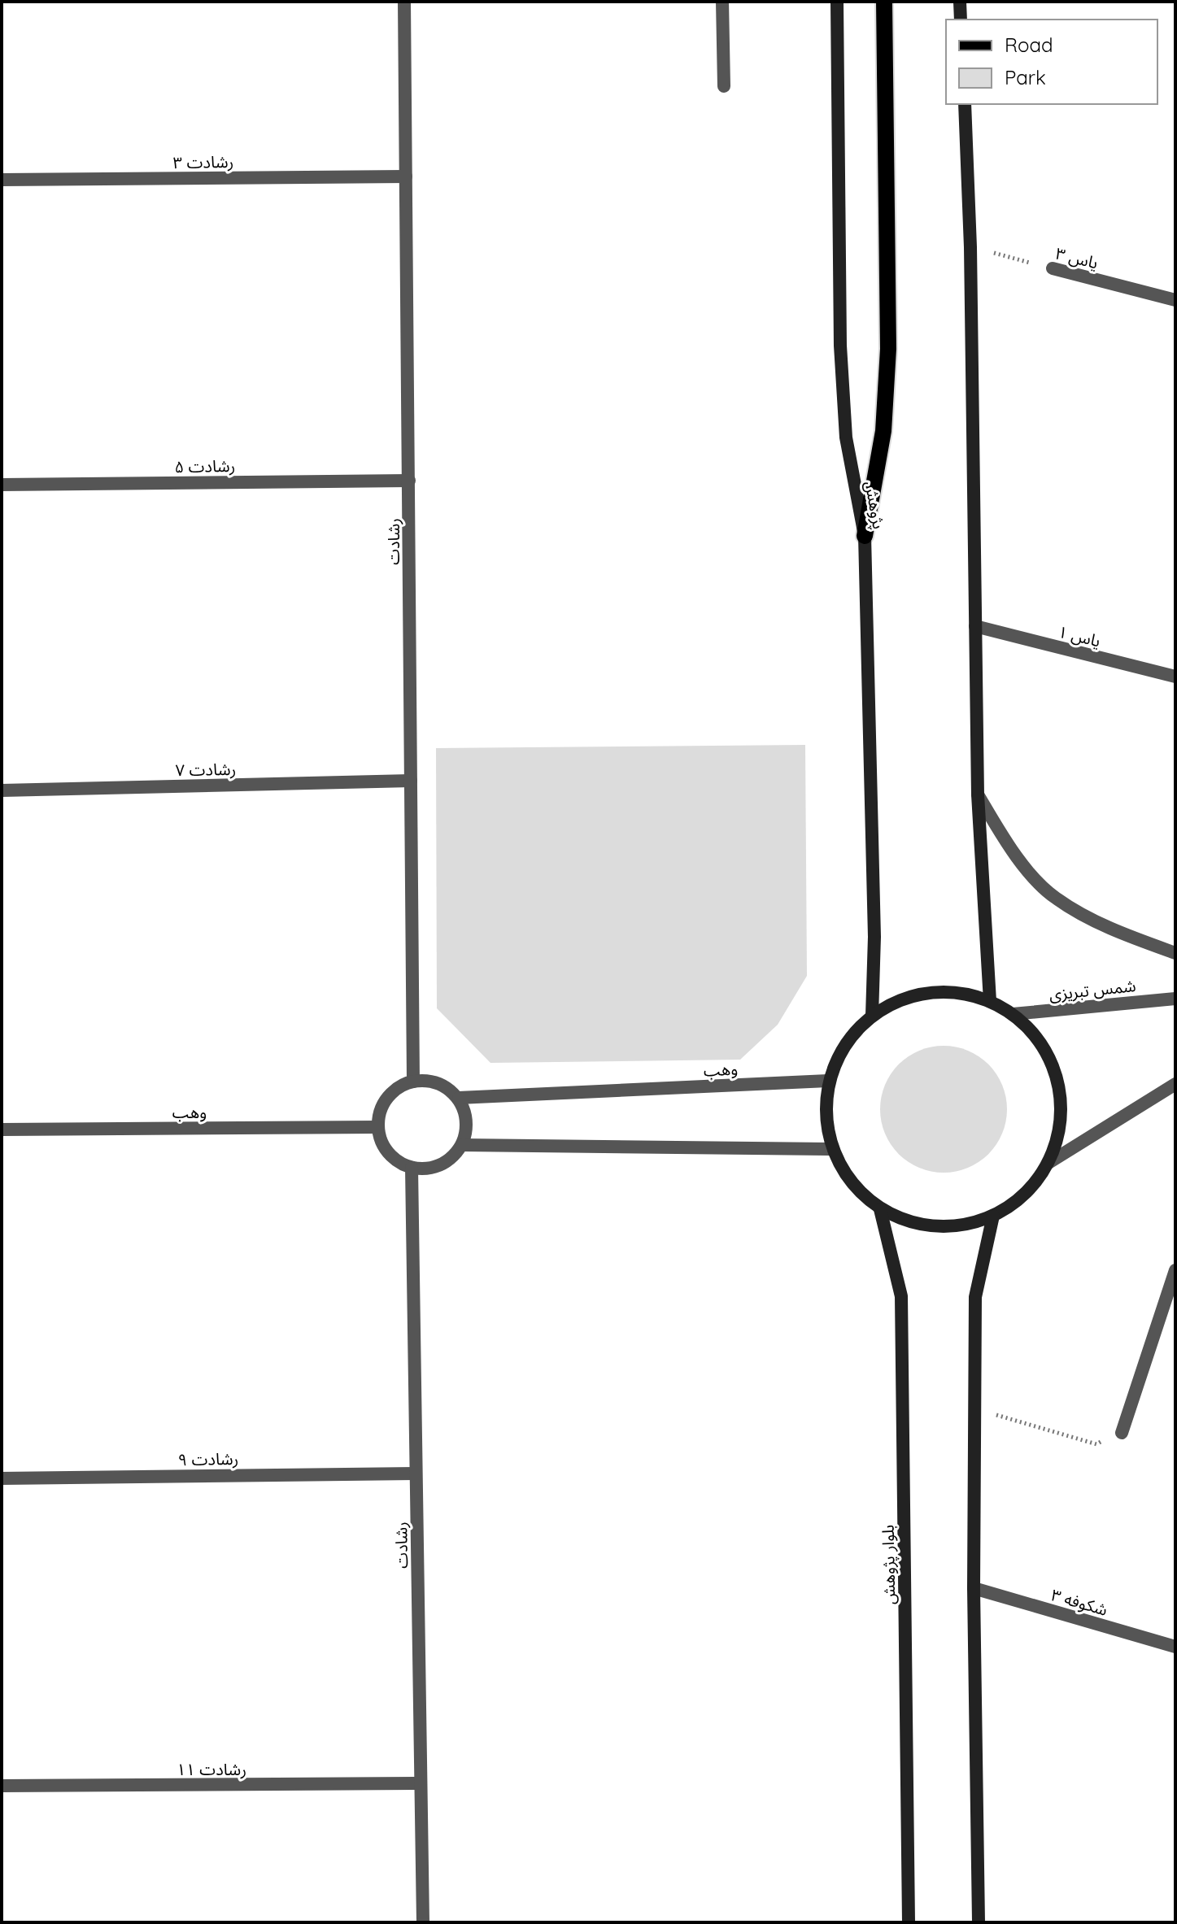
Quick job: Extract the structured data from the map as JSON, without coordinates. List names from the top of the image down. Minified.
{"streets":{"main road":["پژوهش","بلوار پژوهش"],"street":["رشادت ۳","یاس ۳","رشادت ۵","رشادت","یاس ۱","رشادت ۷","شمس تبریزی","وهب","رشادت ۹","شکوفه ۳","رشادت ۱۱"]},"crossings":[["رشادت ۳","رشادت"],["رشادت ۵","رشادت"],["رشادت","رشادت ۷"],["رشادت","وهب"],["رشادت","رشادت ۹"],["رشادت","رشادت ۱۱"]],"legend":["Road","Park"]}
